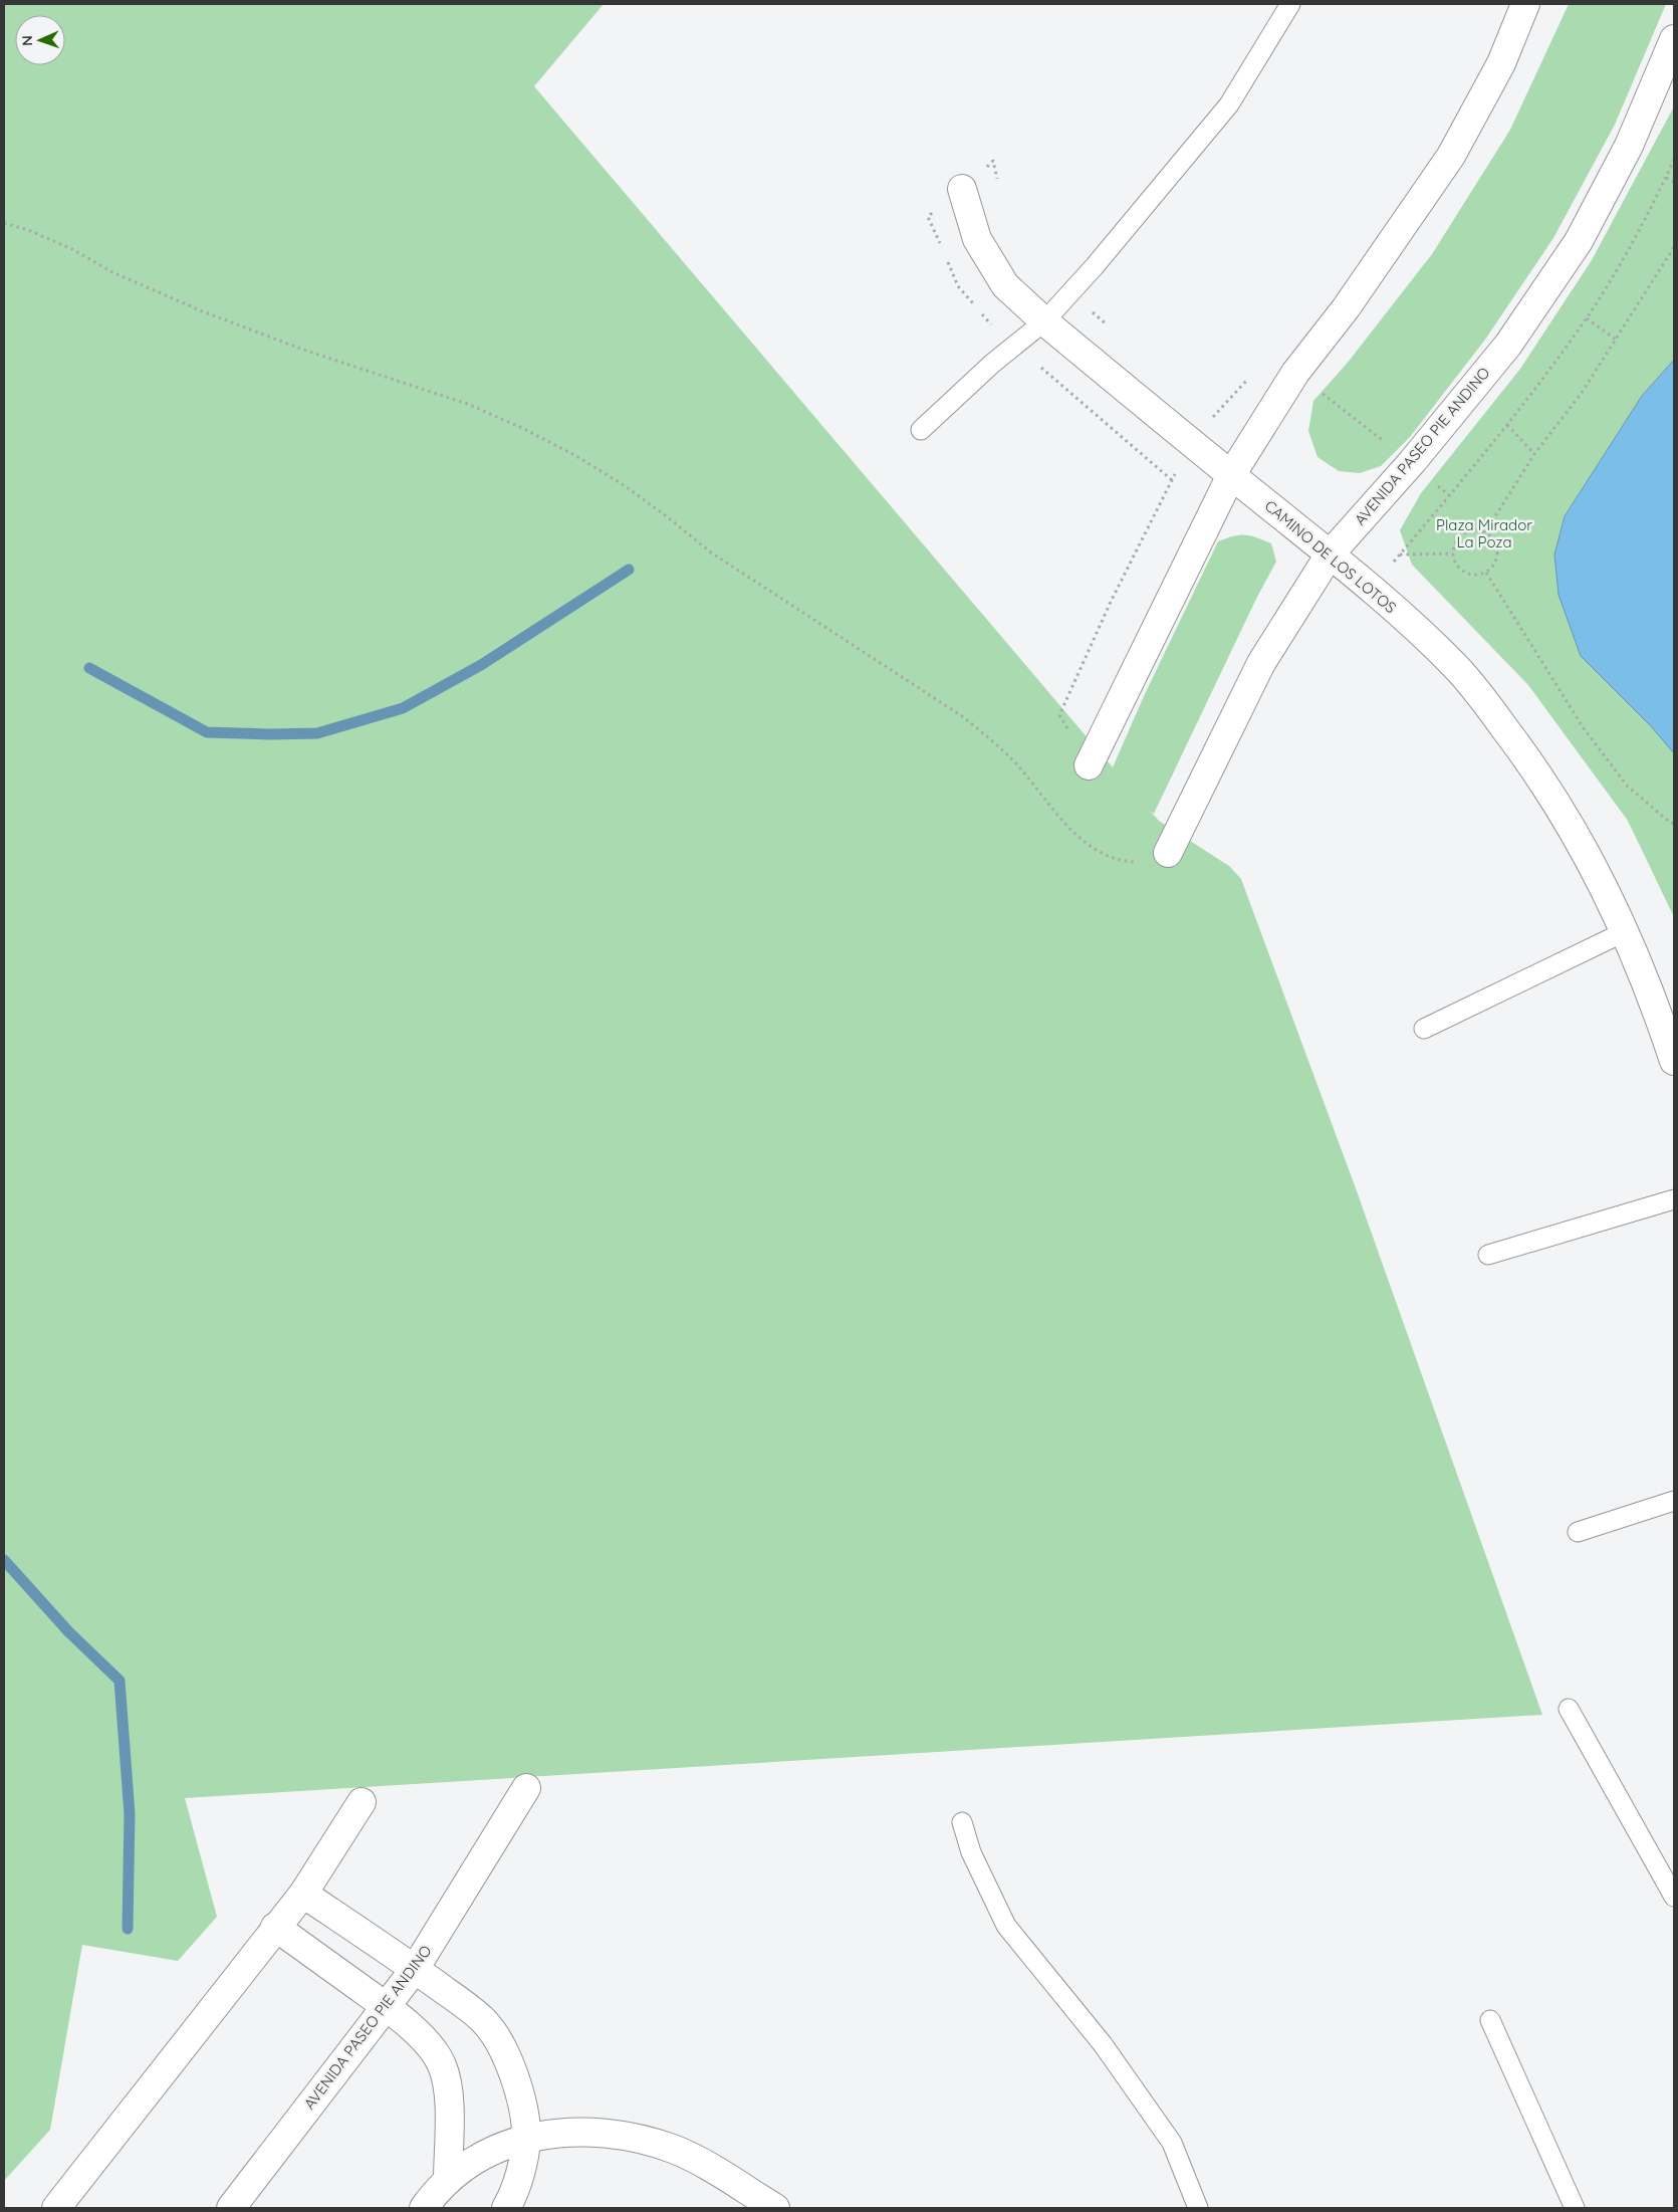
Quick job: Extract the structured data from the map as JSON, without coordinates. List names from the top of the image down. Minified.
{"streets":{"street":["AVENIDA PASEO PIE ANDINO","CAMINO DE LOS LOTOS"]},"crossings":[["AVENIDA PASEO PIE ANDINO","CAMINO DE LOS LOTOS"]],"parks":["Plaza Mirador La Poza"],"north":"left"}
